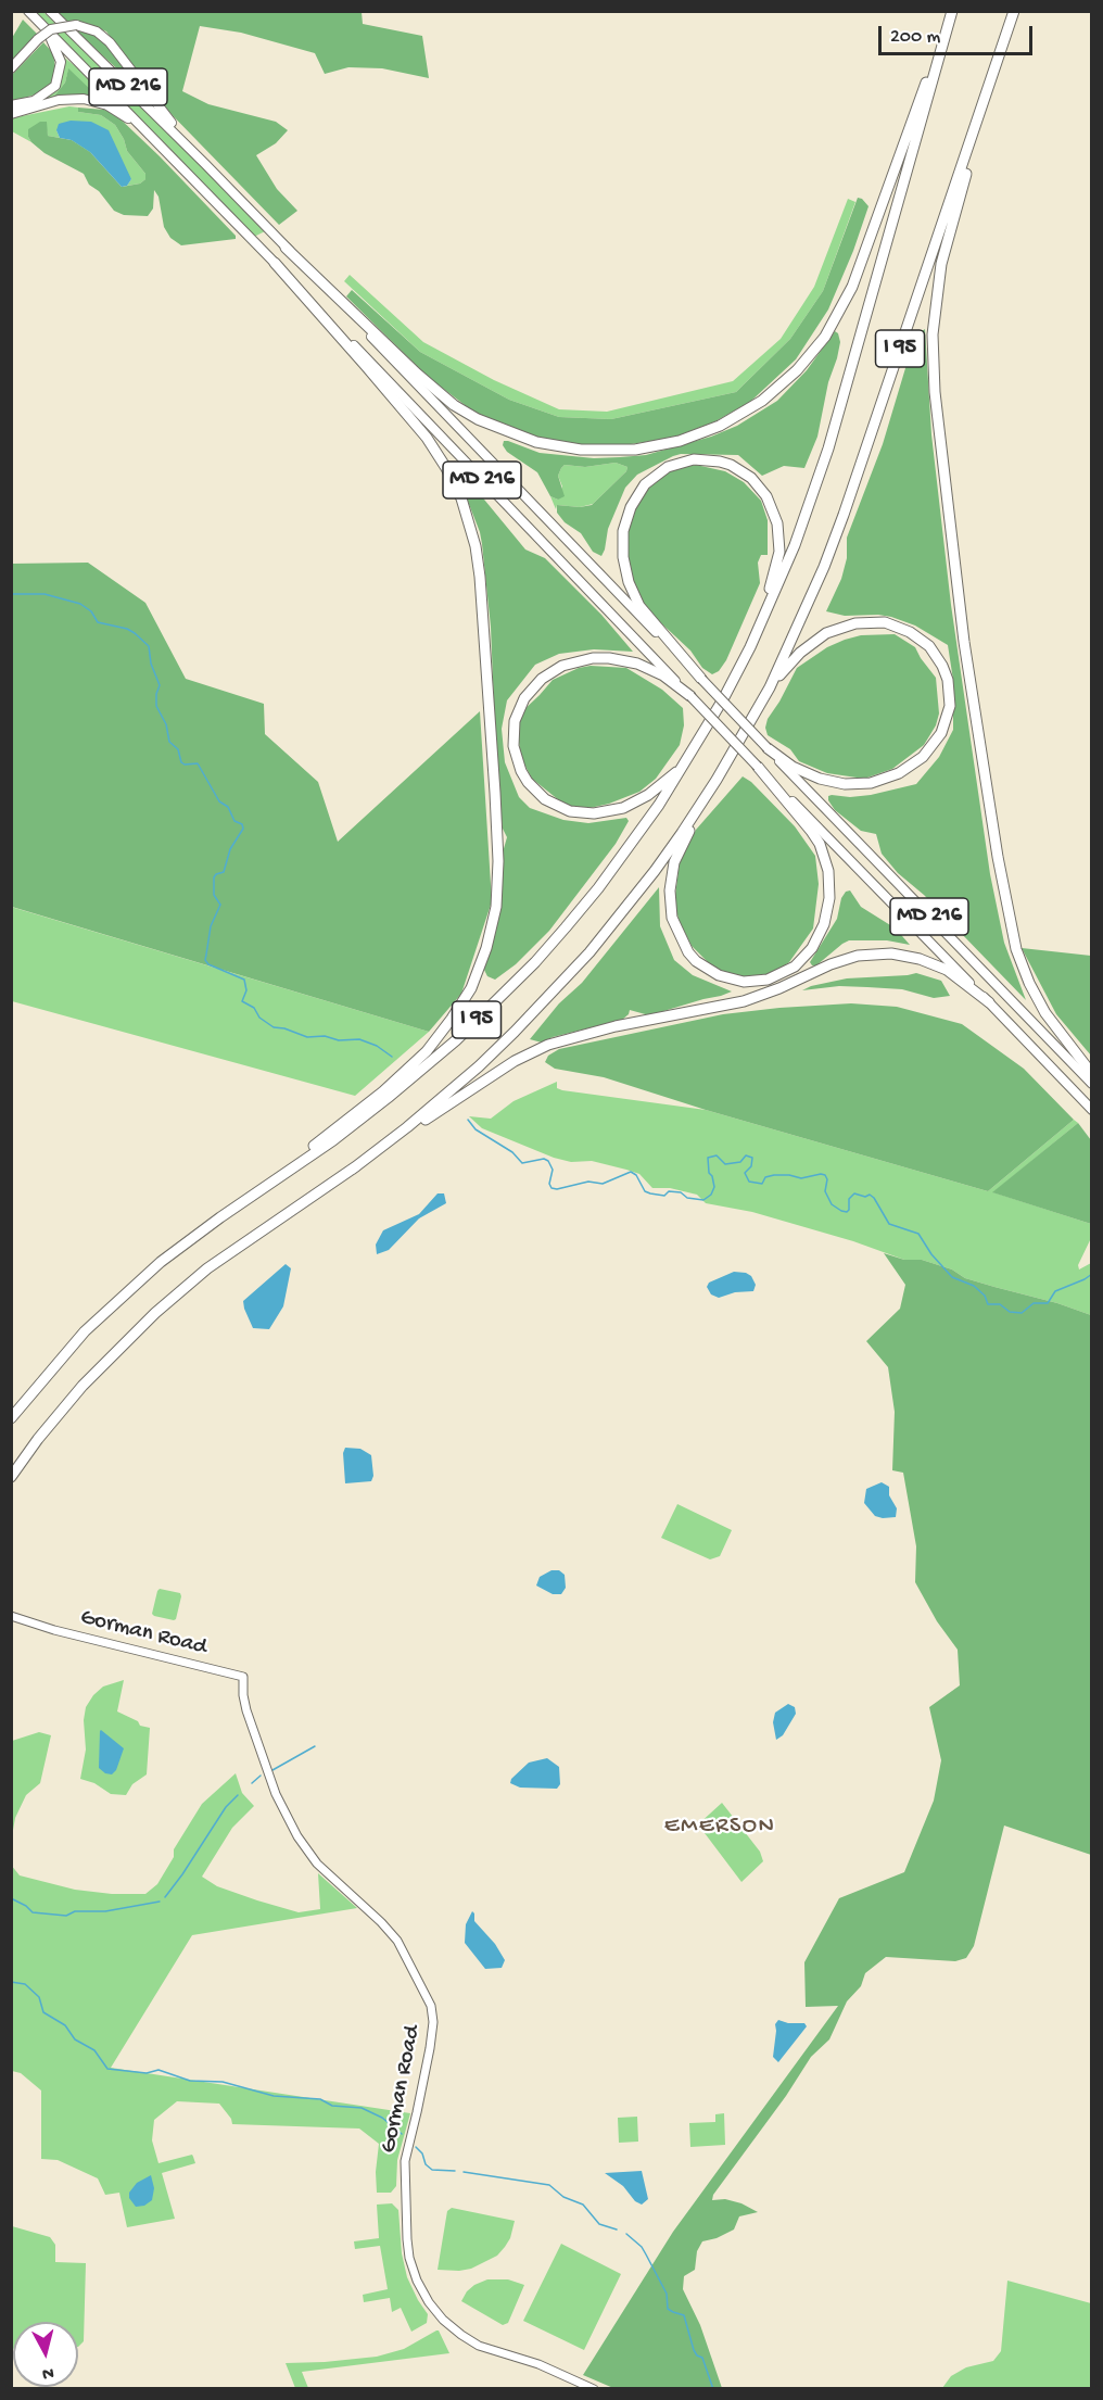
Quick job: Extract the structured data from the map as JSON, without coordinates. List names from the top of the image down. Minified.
{"streets":{"highway":["I 95"],"main road":["MD 216"],"street":["Gorman Road"]},"districts":["EMERSON"],"scale_bar":"200 m","north":"bottom"}
